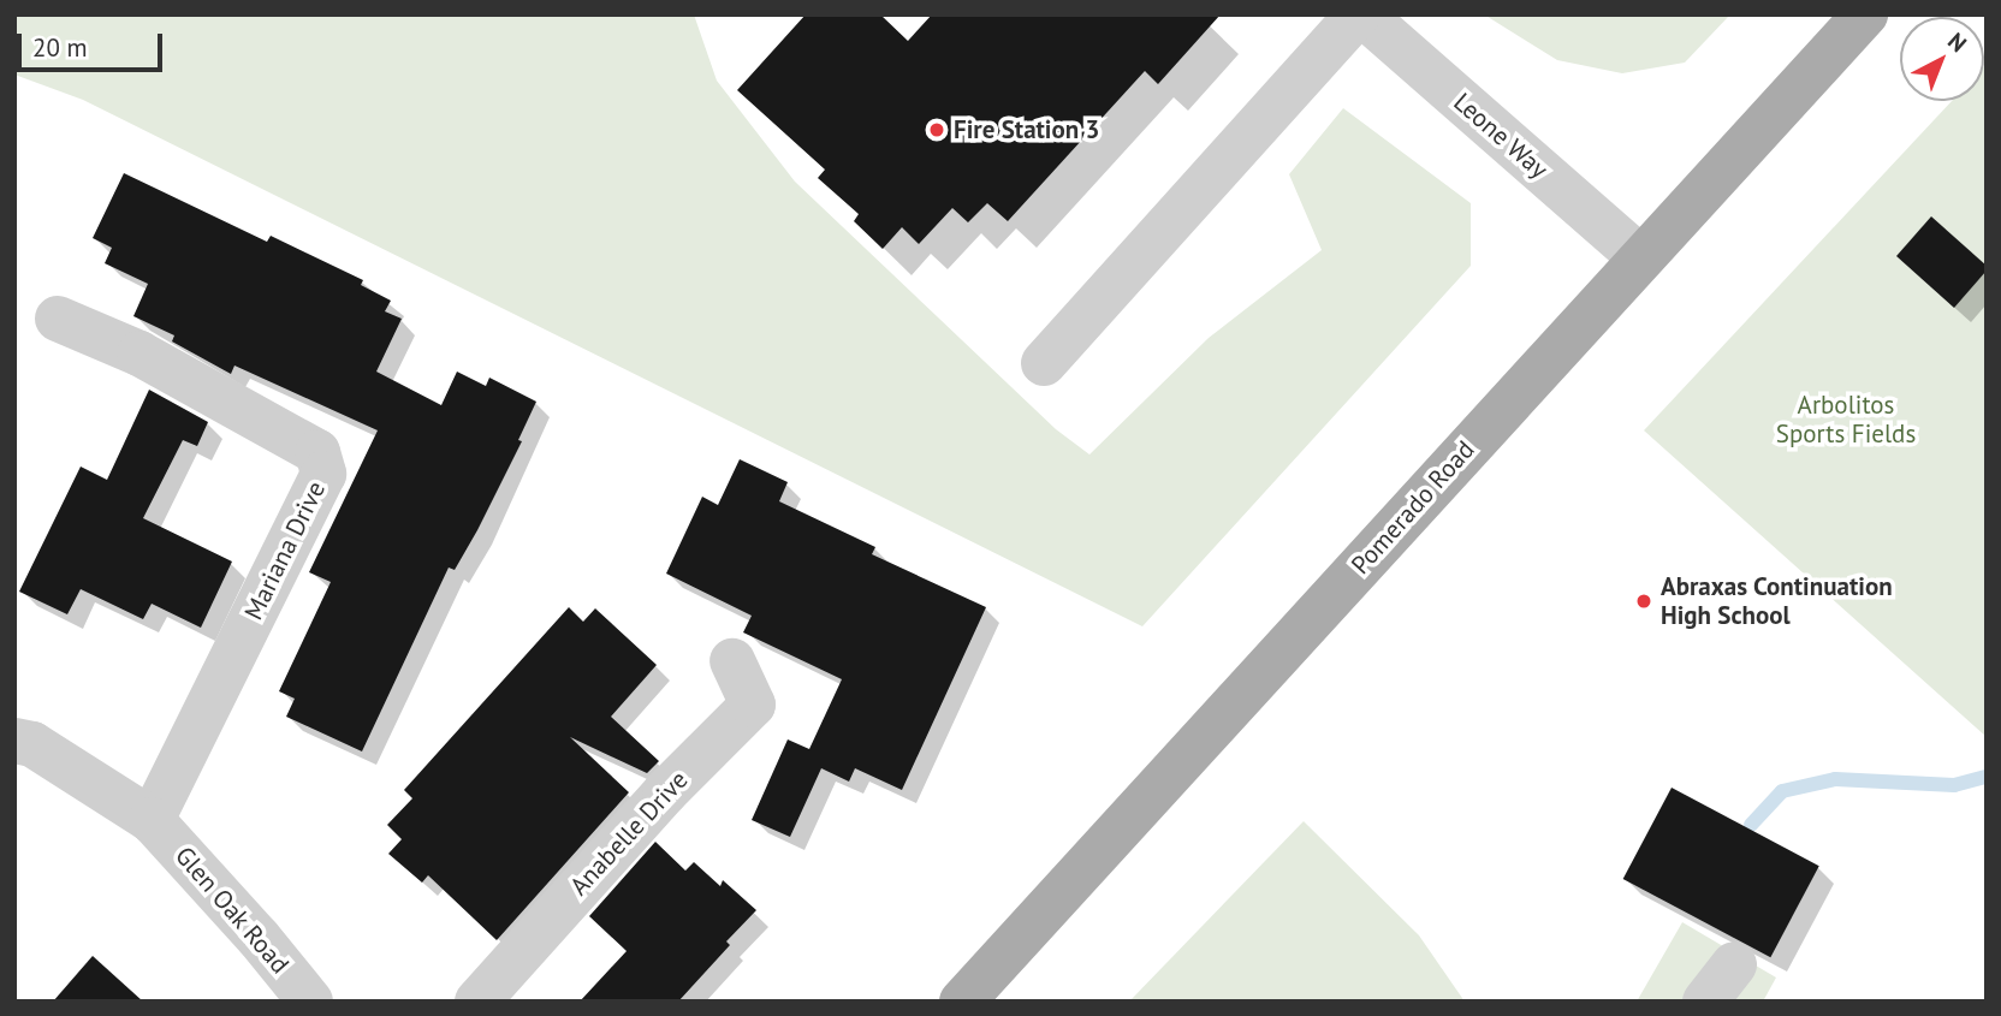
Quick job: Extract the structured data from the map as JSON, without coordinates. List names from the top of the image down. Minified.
{"streets":{"main road":["Pomerado Road"],"street":["Leone Way","Mariana Drive","Anabelle Drive","Glen Oak Road"]},"crossings":[["Leone Way","Pomerado Road"],["Mariana Drive","Glen Oak Road"]],"parks":["Arbolitos Sports Fields"],"places":["Fire Station 3","Abraxas Continuation High School"],"scale_bar":"20 m","north":"top right"}
